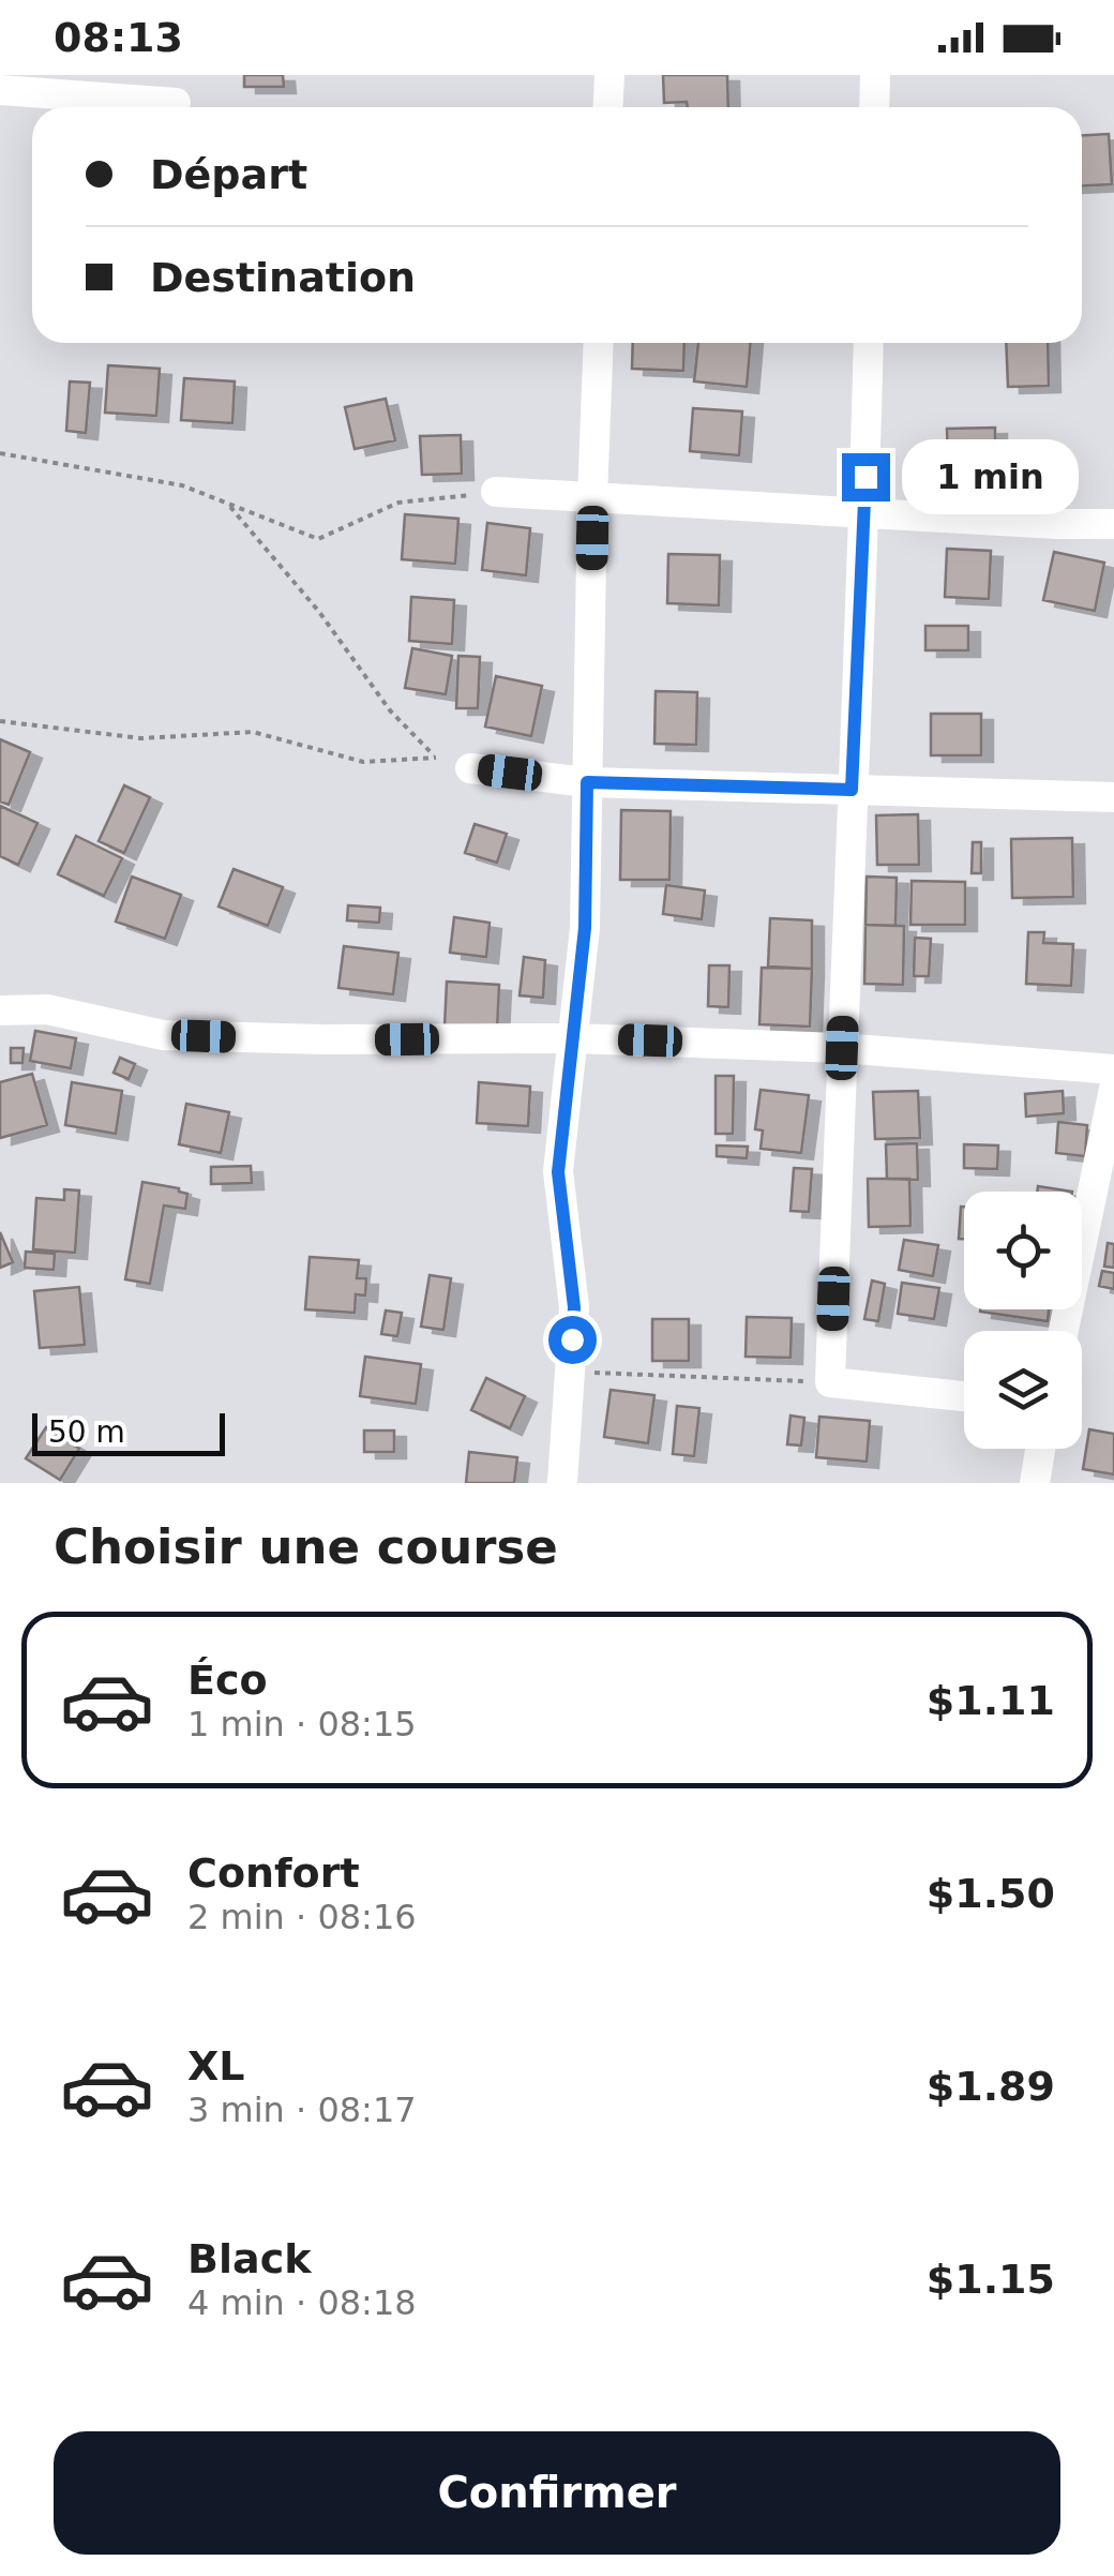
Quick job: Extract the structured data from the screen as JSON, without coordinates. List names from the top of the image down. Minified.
{"scale_bar":"50 m","page":{"status":"08:13","banner":["Départ","Destination"],"bubble":"1 min","scale":"50 m","heading":"Choisir une course","list":[{"name":"Éco","note":"1 min · 08:15","value":"$1.11"},{"name":"Confort","note":"2 min · 08:16","value":"$1.50"},{"name":"XL","note":"3 min · 08:17","value":"$1.89"},{"name":"Black","note":"4 min · 08:18","value":"$1.15"}],"buttons":"Confirmer"}}
